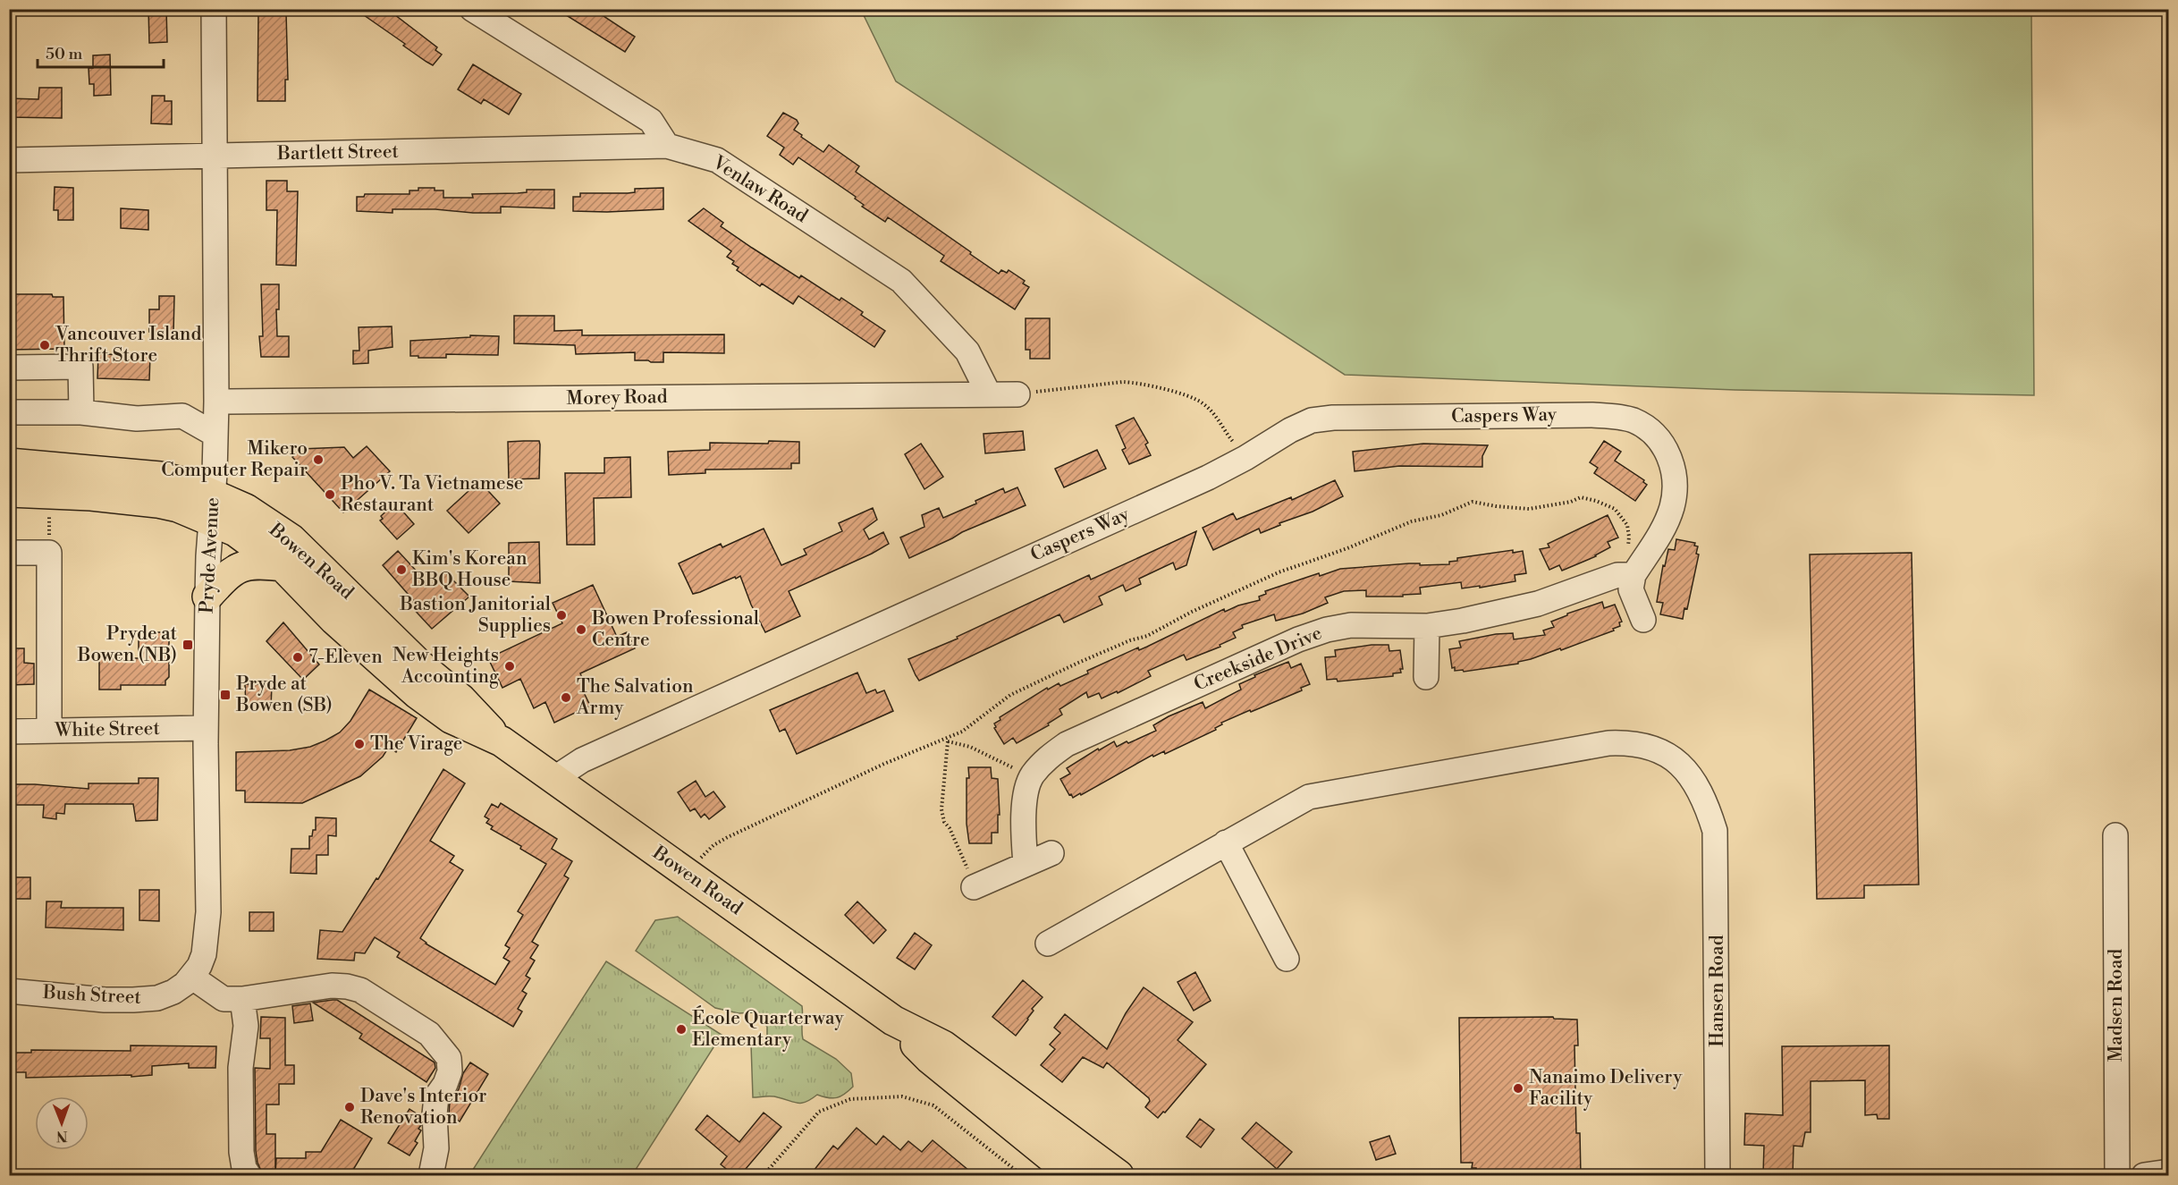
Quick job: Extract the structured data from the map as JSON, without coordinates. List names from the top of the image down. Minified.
{"streets":{"main road":["Bowen Road"],"street":["Bartlett Street","Venlaw Road","Morey Road","Caspers Way","Pryde Avenue","Creekside Drive","White Street","Hansen Road","Bush Street","Madsen Road"]},"crossings":[["Bartlett Street","Venlaw Road"],["Bartlett Street","Pryde Avenue"],["Venlaw Road","Morey Road"],["Morey Road","Pryde Avenue"],["Caspers Way","Bowen Road"],["Caspers Way","Creekside Drive"],["Pryde Avenue","Bowen Road"],["Pryde Avenue","White Street"],["Pryde Avenue","Bush Street"]],"places":{"other":["Vancouver Island Thrift Store","Mikero Computer Repair","Pho V. Ta Vietnamese Restaurant","Kim's Korean BBQ House","Bastion Janitorial Supplies","Bowen Professional Centre","7-Eleven","New Heights Accounting","The Salvation Army","The Virage","École Quarterway Elementary","Nanaimo Delivery Facility","Dave's Interior Renovation"],"transit":["Pryde at Bowen (NB)","Pryde at Bowen (SB)"]},"scale_bar":"50 m","north":"bottom"}
